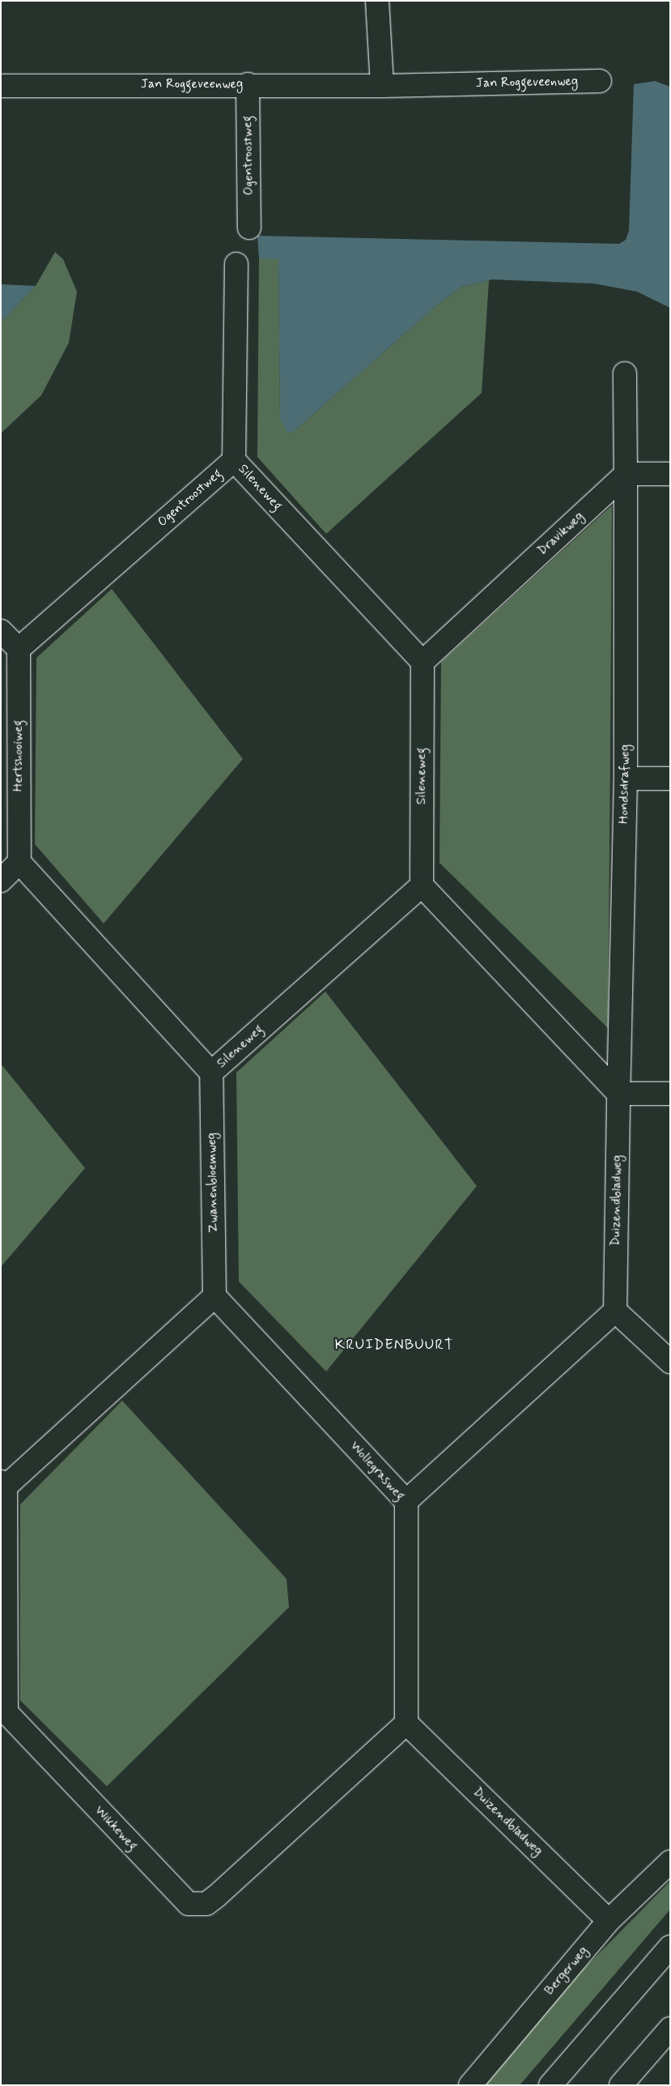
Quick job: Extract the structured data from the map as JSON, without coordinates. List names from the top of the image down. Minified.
{"streets":{"street":["Jan Roggeveenweg","Ogentroostweg","Sileneweg","Dravikweg","Hertshooiweg","Hondsdrafweg","Zwanenbloemweg","Duizendbladweg","Wollegrasweg","Wikkeweg","Bergerweg"]},"crossings":[["Jan Roggeveenweg","Ogentroostweg"],["Ogentroostweg","Sileneweg"],["Ogentroostweg","Hertshooiweg"],["Sileneweg","Dravikweg"],["Sileneweg","Zwanenbloemweg"],["Dravikweg","Hondsdrafweg"],["Hondsdrafweg","Duizendbladweg"],["Zwanenbloemweg","Wollegrasweg"],["Duizendbladweg","Wollegrasweg"],["Duizendbladweg","Wikkeweg"],["Duizendbladweg","Bergerweg"],["Wollegrasweg","Wikkeweg"]],"districts":["KRUIDENBUURT"]}
